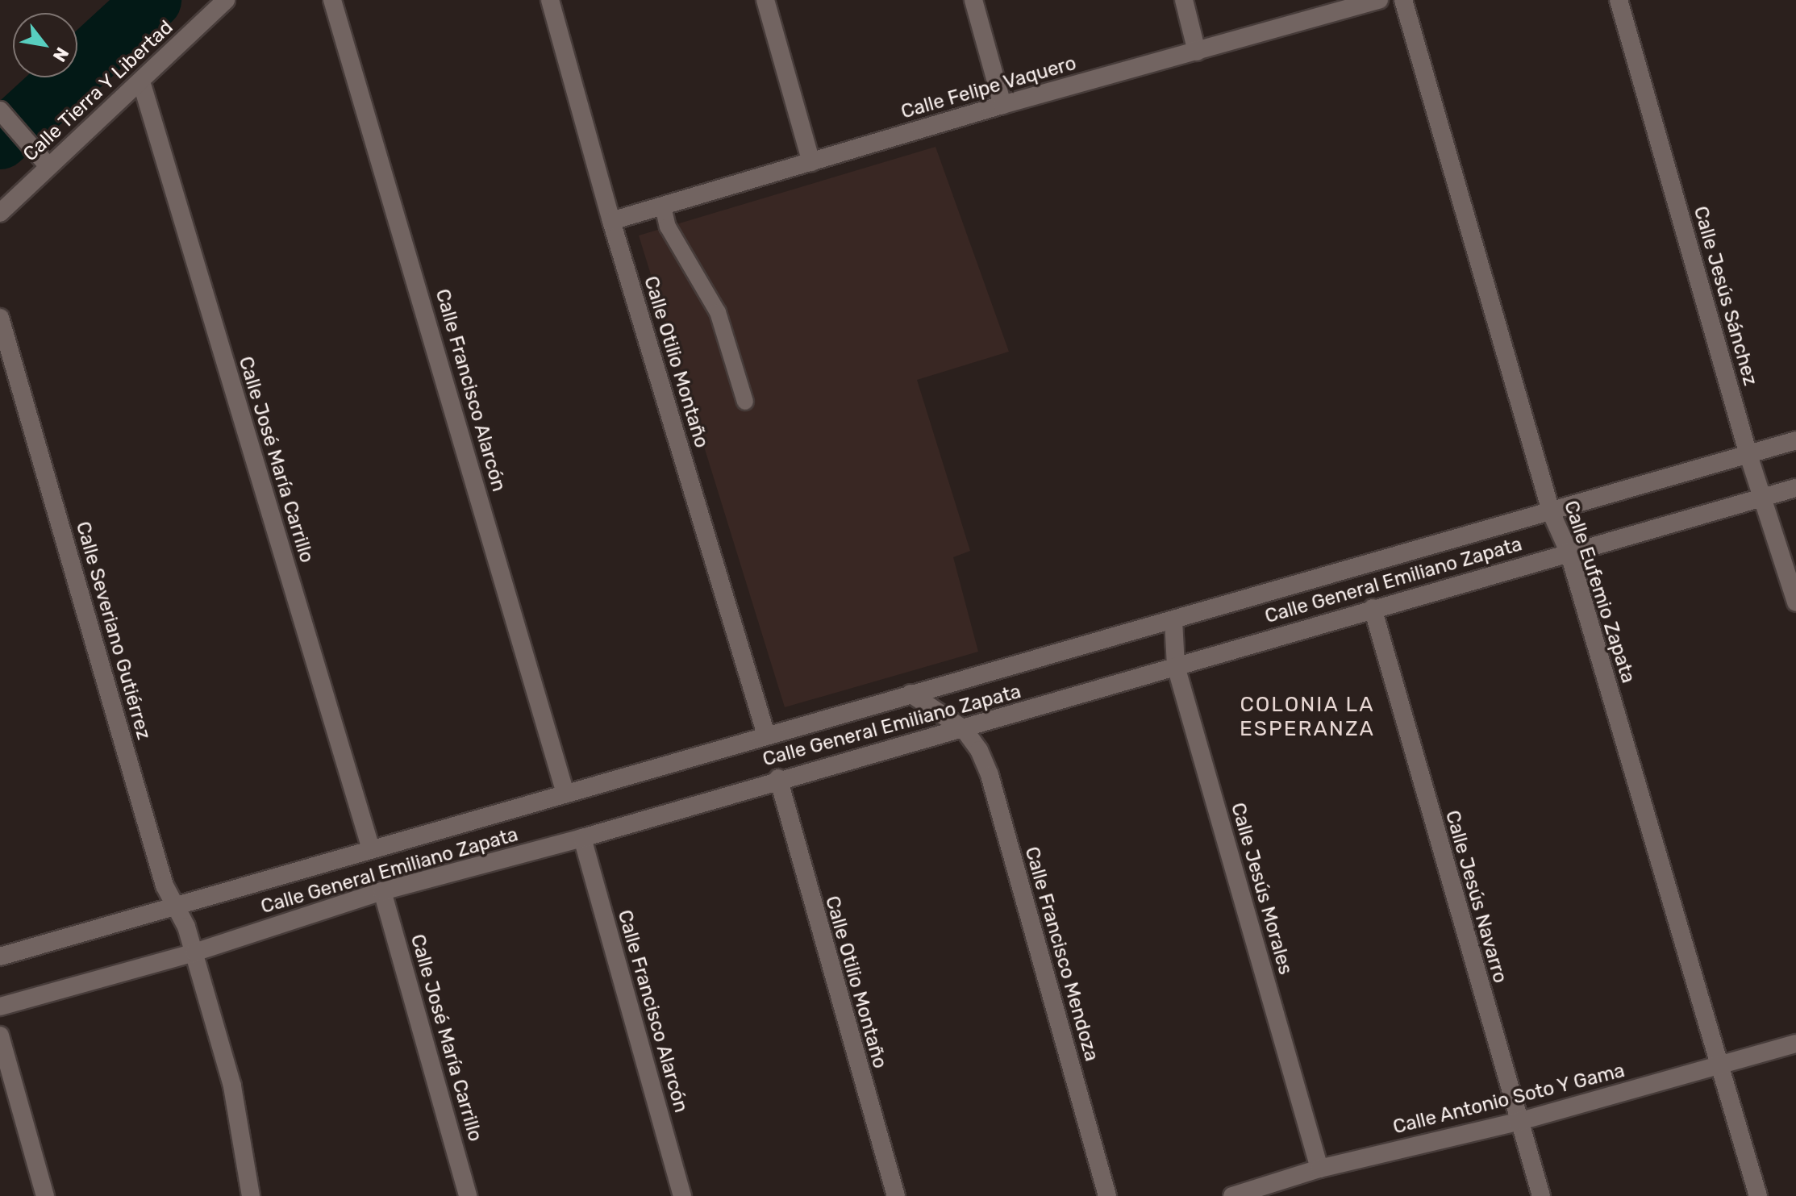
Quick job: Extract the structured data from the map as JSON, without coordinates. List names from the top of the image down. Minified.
{"streets":{"street":["Calle Felipe Vaquero","Calle Tierra Y Libertad","Calle Jesús Sánchez","Calle Otilio Montaño","Calle Francisco Alarcón","Calle José María Carrillo","Calle General Emiliano Zapata","Calle Eufemio Zapata","Calle Severiano Gutiérrez","Calle Jesús Morales","Calle Jesús Navarro","Calle Francisco Mendoza","Calle Antonio Soto Y Gama"]},"crossings":[["Calle Felipe Vaquero","Calle Otilio Montaño"],["Calle Tierra Y Libertad","Calle José María Carrillo"],["Calle Jesús Sánchez","Calle General Emiliano Zapata"],["Calle Otilio Montaño","Calle General Emiliano Zapata"],["Calle Francisco Alarcón","Calle General Emiliano Zapata"],["Calle José María Carrillo","Calle General Emiliano Zapata"],["Calle General Emiliano Zapata","Calle Eufemio Zapata"],["Calle General Emiliano Zapata","Calle Severiano Gutiérrez"],["Calle General Emiliano Zapata","Calle Jesús Morales"],["Calle General Emiliano Zapata","Calle Jesús Navarro"],["Calle General Emiliano Zapata","Calle Francisco Mendoza"],["Calle Eufemio Zapata","Calle Antonio Soto Y Gama"],["Calle Jesús Morales","Calle Antonio Soto Y Gama"],["Calle Jesús Navarro","Calle Antonio Soto Y Gama"]],"districts":["COLONIA LA ESPERANZA"],"north":"bottom right"}
